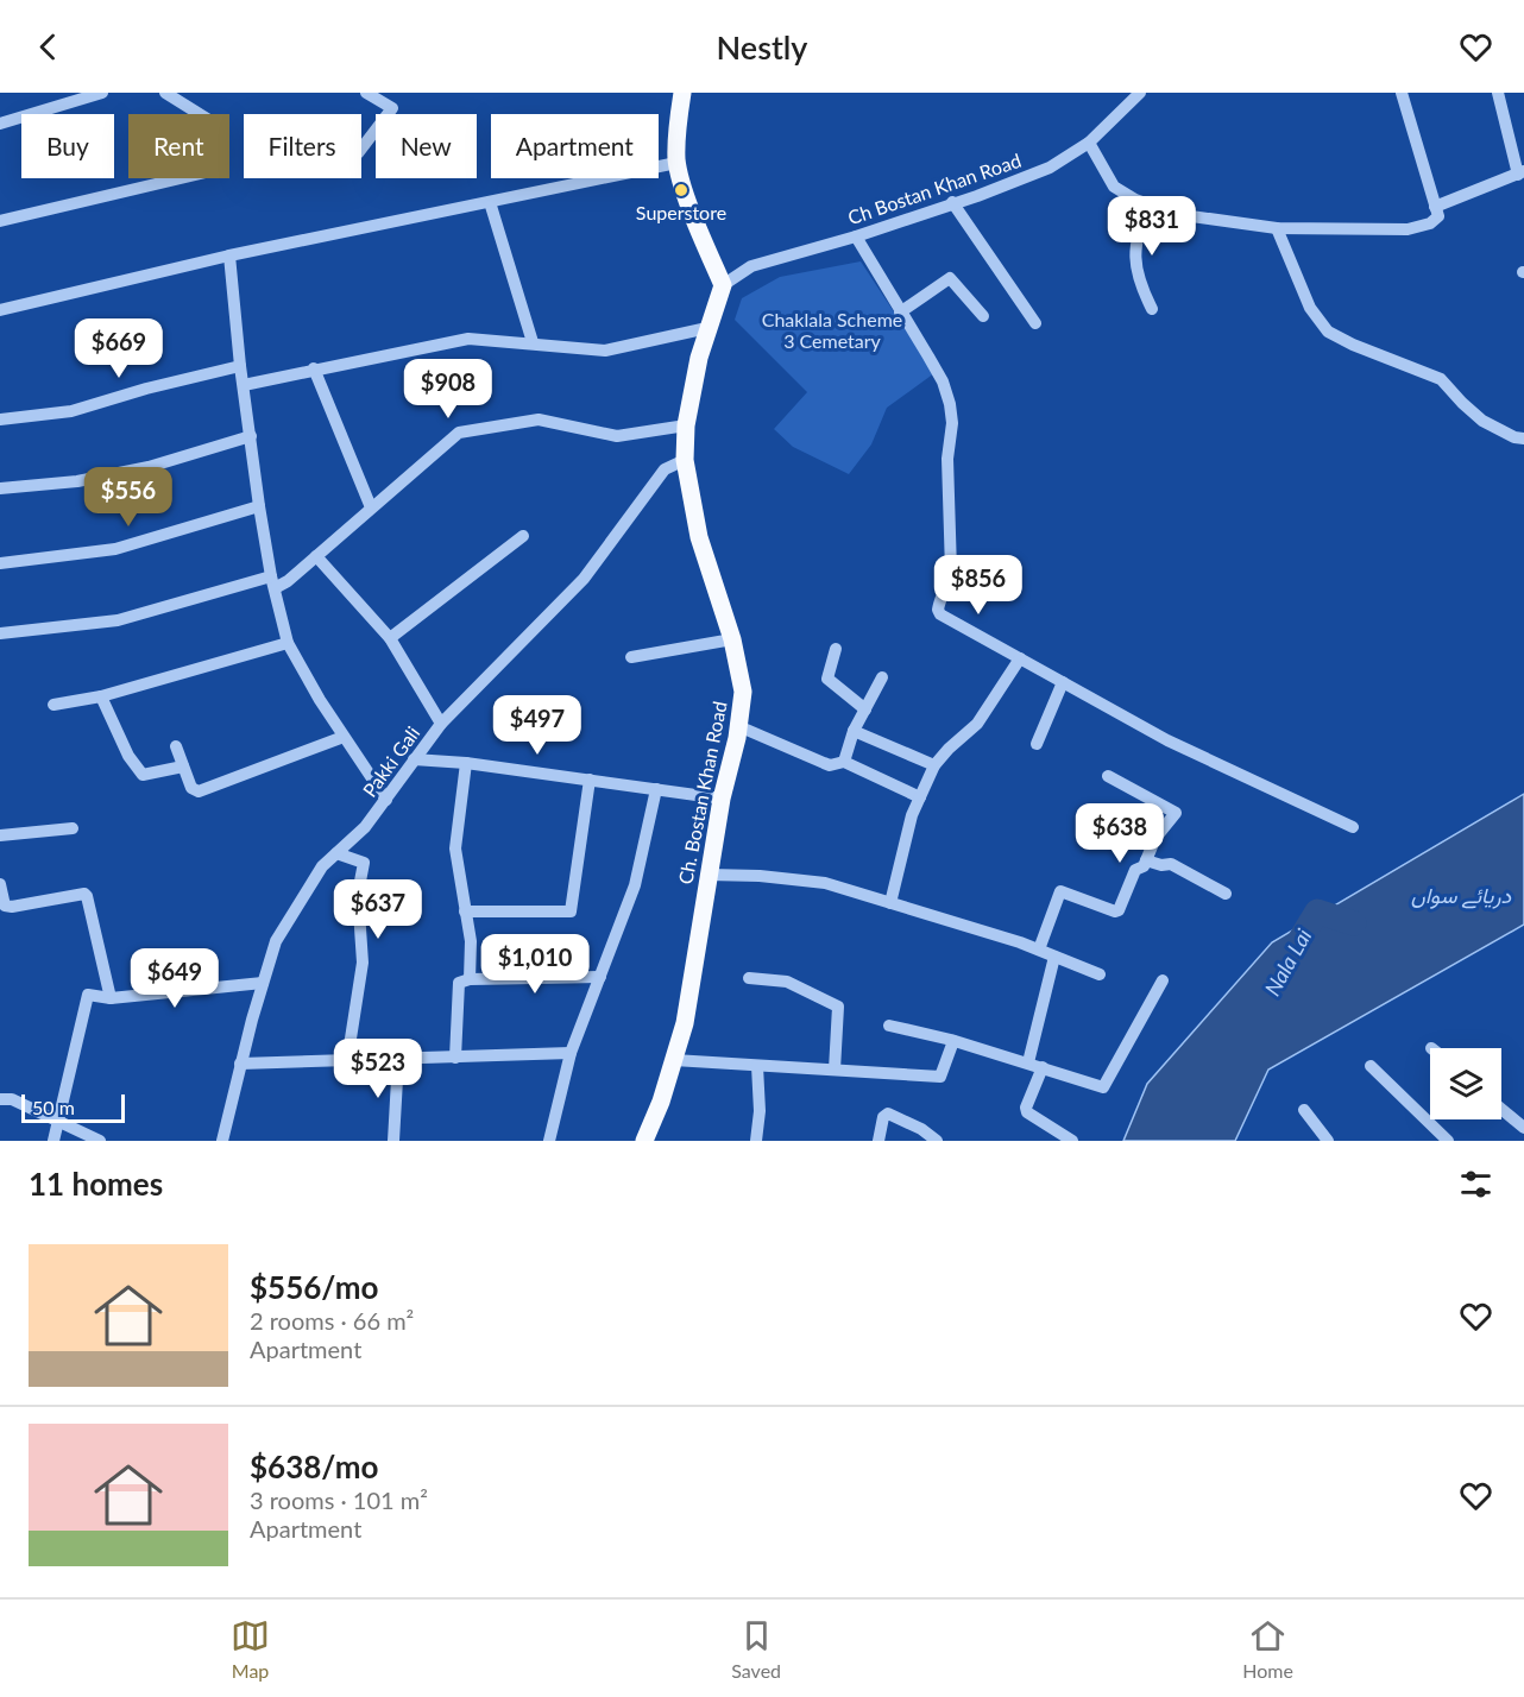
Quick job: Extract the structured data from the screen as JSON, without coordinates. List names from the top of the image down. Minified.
{"streets":{"main road":["Ch. Bostan Khan Road"],"street":["Ch Bostan Khan Road","Pakki Gali"]},"crossings":[["Ch Bostan Khan Road","Ch. Bostan Khan Road"],["Pakki Gali","Ch. Bostan Khan Road"]],"water":["دریائے سواں","Nala Lai"],"parks":["Chaklala Scheme 3 Cemetary"],"places":["Superstore"],"scale_bar":"50 m","page":{"header":"Nestly","chip":["Buy","Rent","Filters","New","Apartment"],"price":["$831","$669","$908","$556","$856","$497","$638","$637","$1,010","$649","$523"],"scale":"50 m","heading":"11 homes","list":[{"name":"$556/mo","note":"2 rooms · 66 m² · Apartment"},{"name":"$638/mo","note":"3 rooms · 101 m² · Apartment"}],"tabs":["Map","Saved","Home"]}}
